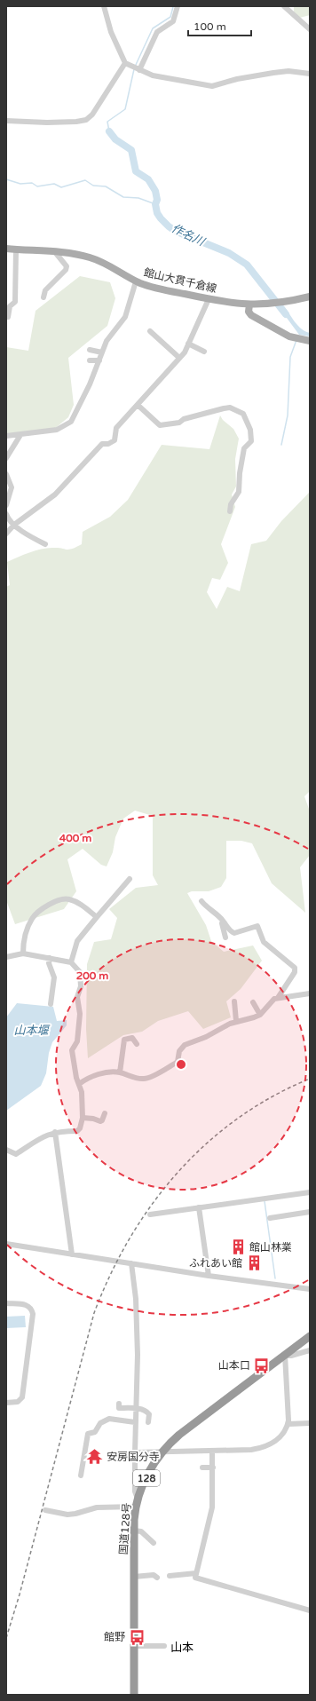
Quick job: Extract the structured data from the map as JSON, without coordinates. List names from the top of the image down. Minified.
{"streets":{"highway":["128","国道128号"],"main road":["館山大貫千倉線"]},"districts":["山本"],"water":["作名川","山本堰"],"places":{"building":["館山林業","ふれあい館"],"bus stop":["山本口","館野"],"temple":["安房国分寺"]},"scale_bar":"100 m","rings":["400 m","200 m"]}
